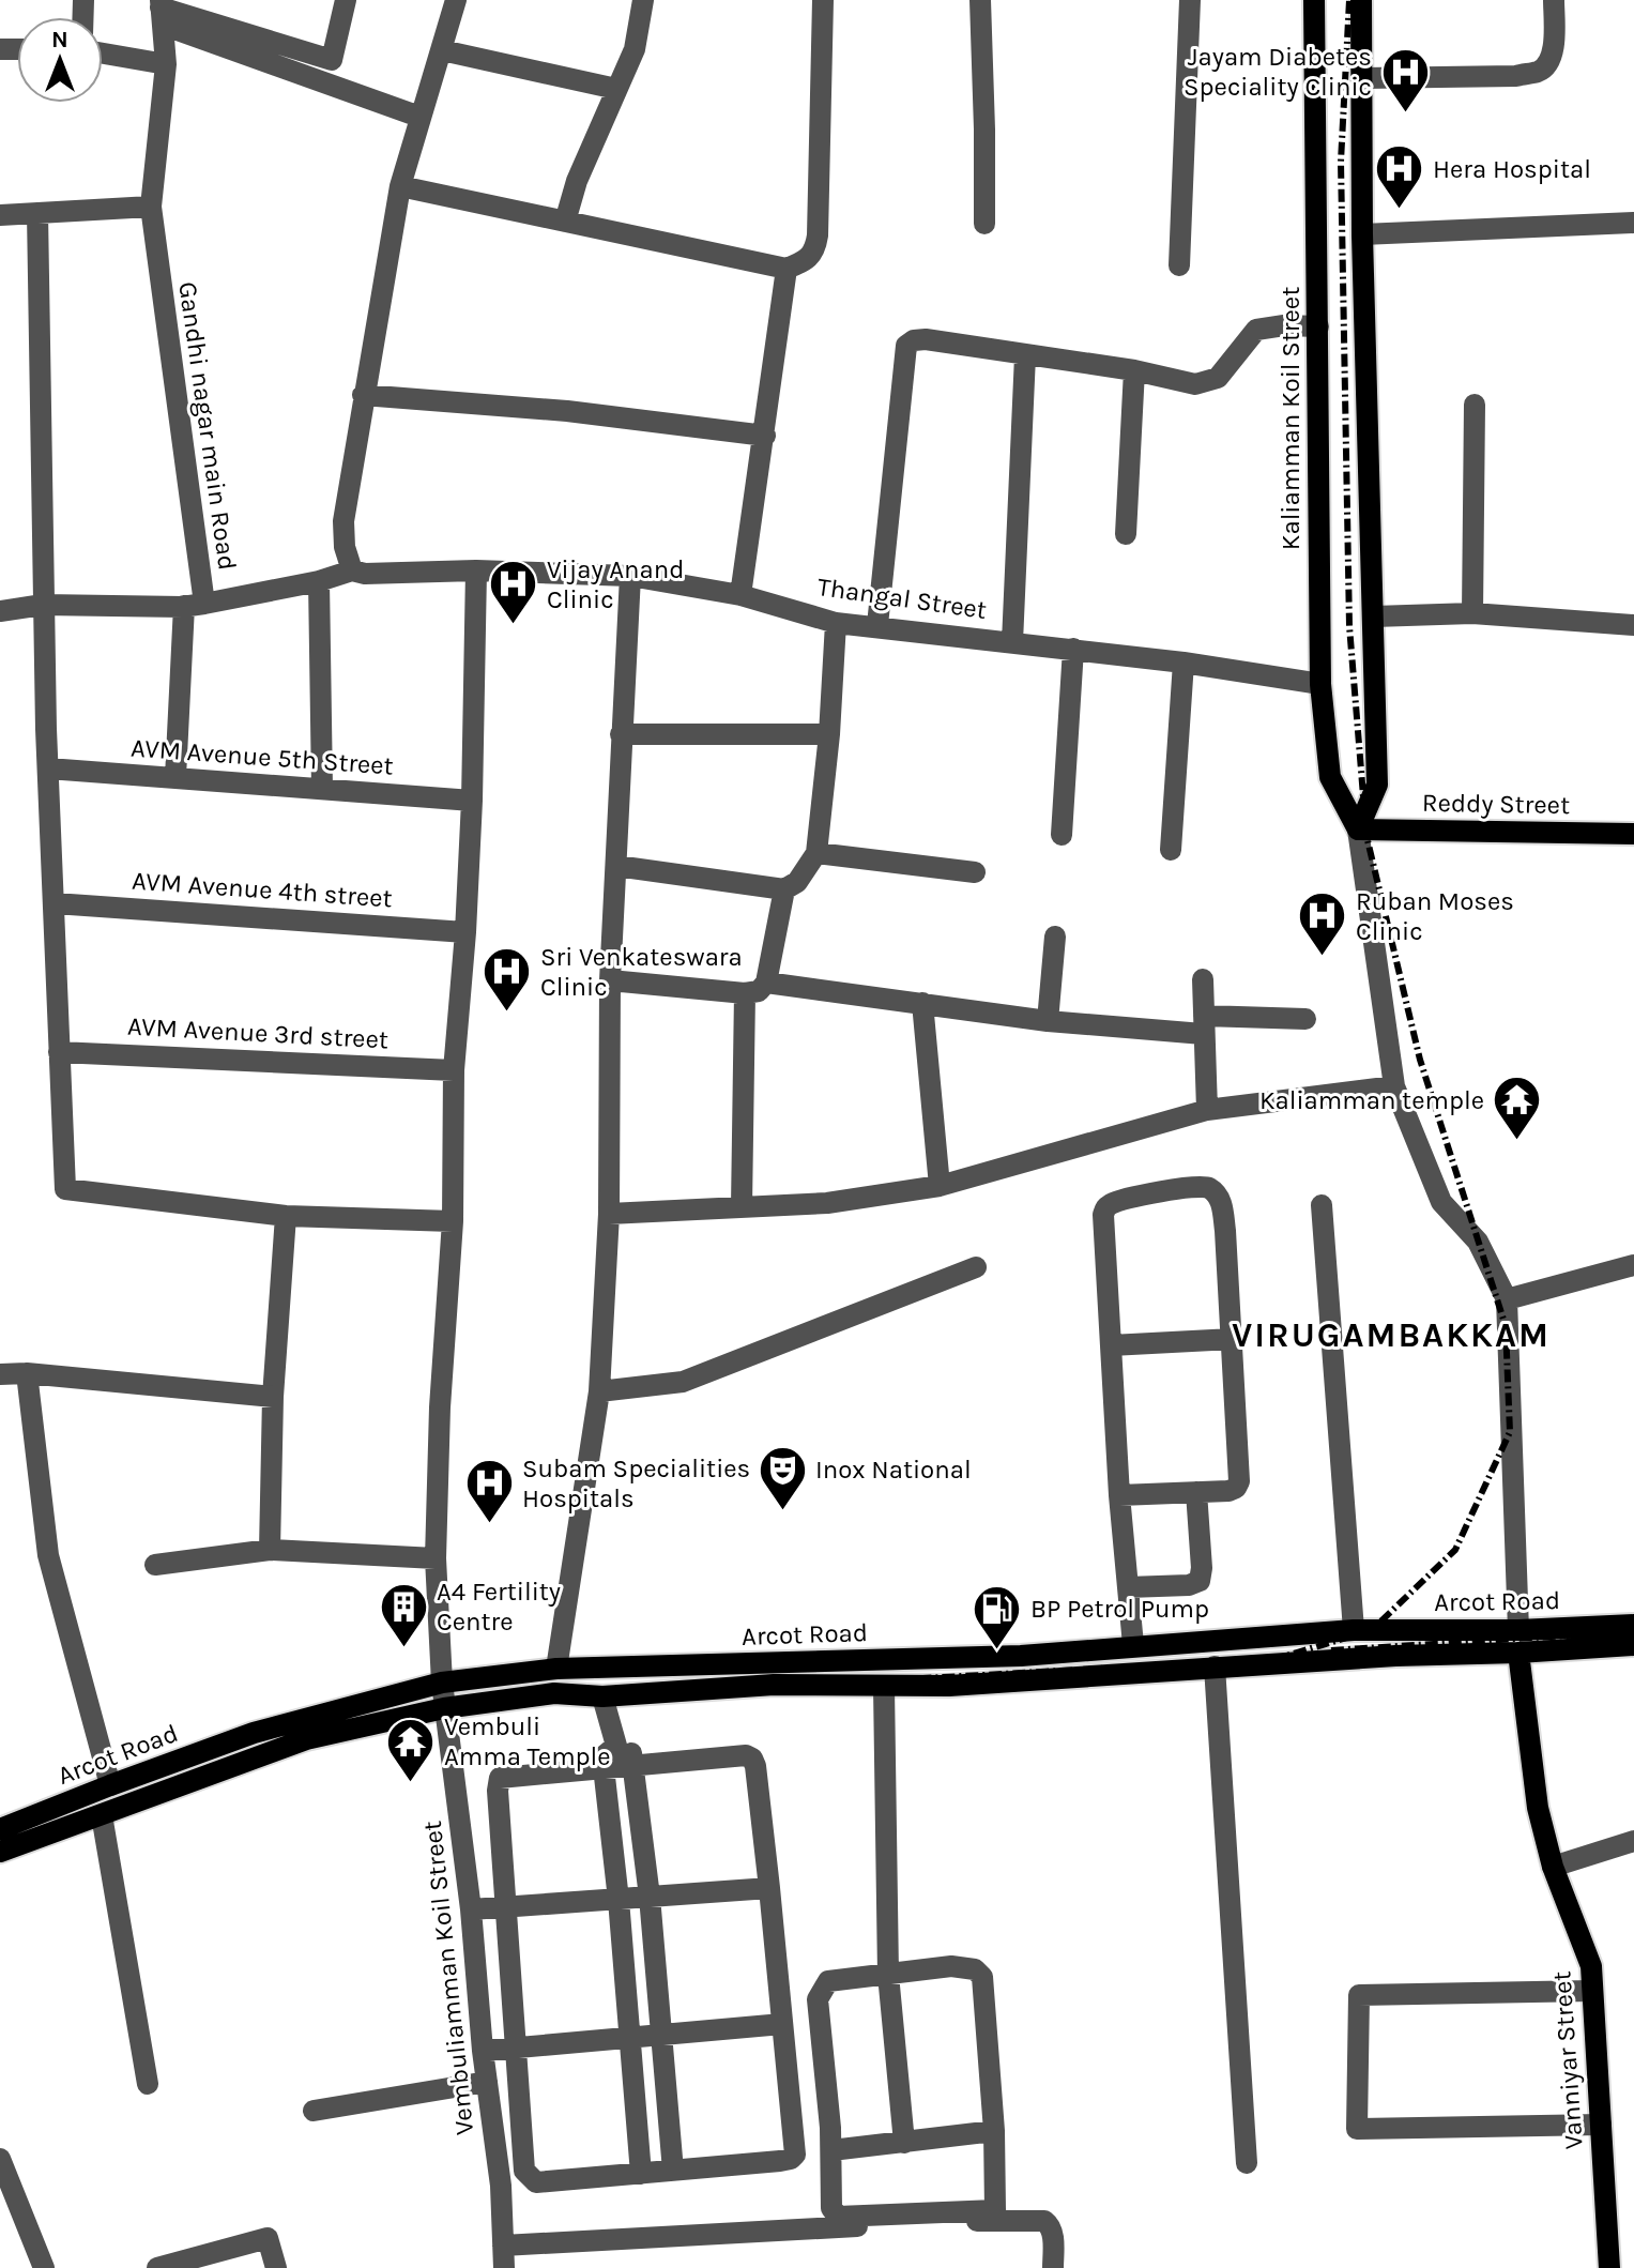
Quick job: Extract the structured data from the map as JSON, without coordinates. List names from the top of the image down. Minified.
{"streets":{"main road":["Kaliamman Koil Street","Reddy Street","Arcot Road","Vanniyar Street"],"street":["Gandhi nagar main Road","Thangal Street","AVM Avenue 5th Street","AVM Avenue 4th street","AVM Avenue 3rd street","Vembuliamman Koil Street"]},"crossings":[["Kaliamman Koil Street","Thangal Street"],["Kaliamman Koil Street","Reddy Street"],["Kaliamman Koil Street","Arcot Road"],["Gandhi nagar main Road","Thangal Street"],["Thangal Street","Vembuliamman Koil Street"],["AVM Avenue 5th Street","Vembuliamman Koil Street"],["AVM Avenue 4th street","Vembuliamman Koil Street"],["AVM Avenue 3rd street","Vembuliamman Koil Street"],["Arcot Road","Vembuliamman Koil Street"],["Arcot Road","Vanniyar Street"]],"districts":["VIRUGAMBAKKAM"],"places":{"hospital":["Jayam Diabetes Speciality Clinic","Hera Hospital","Vijay Anand Clinic","Ruban Moses Clinic","Sri Venkateswara Clinic","Subam Specialities Hospitals"],"temple":["Kaliamman temple","Vembuli Amma Temple"],"theatre":["Inox National"],"building":["A4 Fertility Centre"],"fuel station":["BP Petrol Pump"]},"north":"top"}
